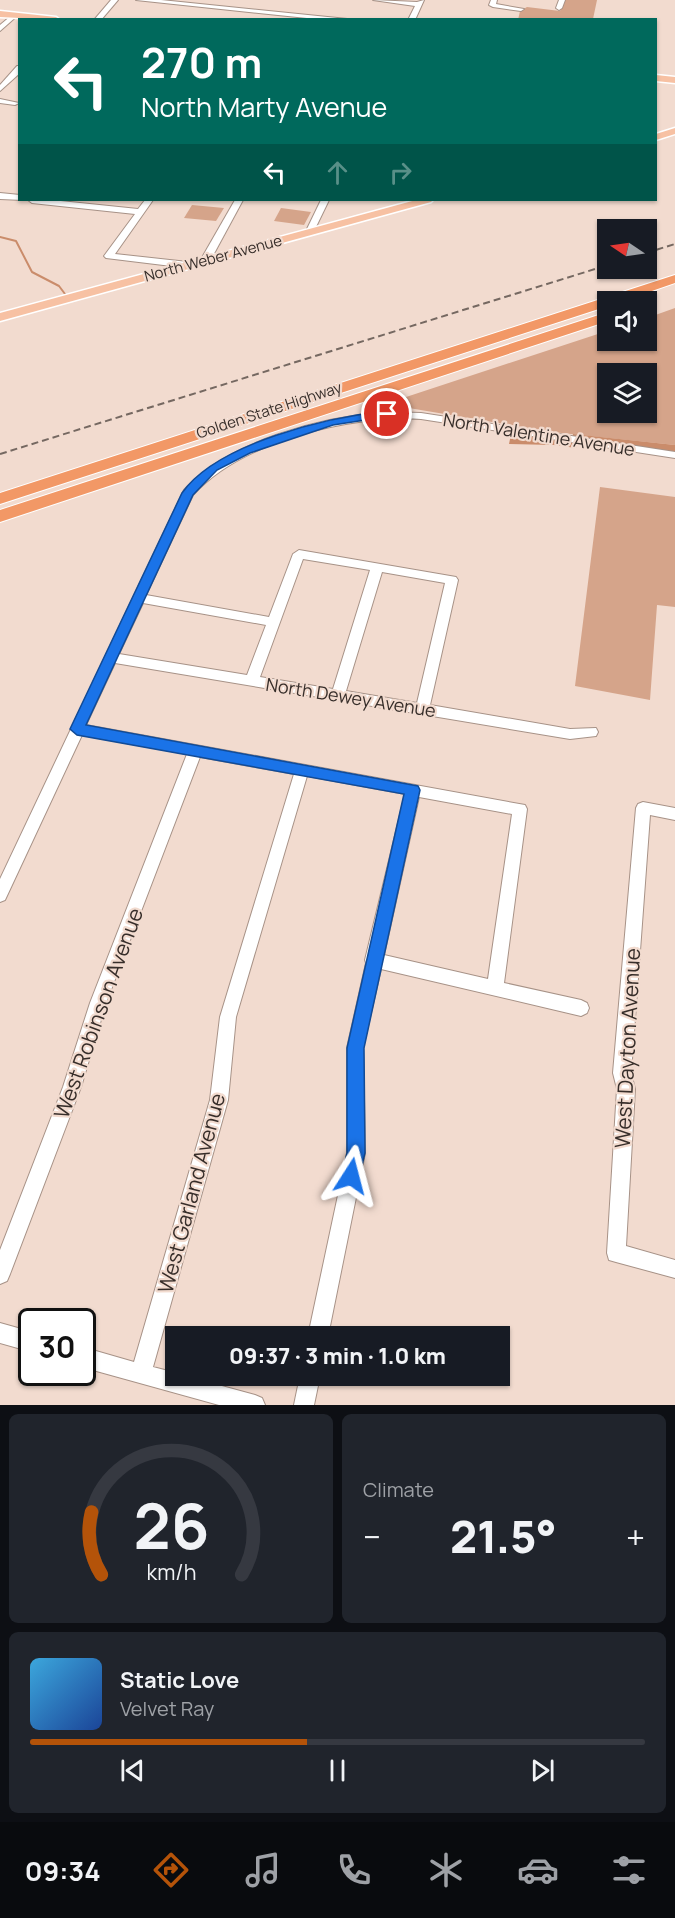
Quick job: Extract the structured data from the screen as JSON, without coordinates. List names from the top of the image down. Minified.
{"streets":{"highway":["Golden State Highway"],"main road":["North Weber Avenue"],"street":["North Valentine Avenue","North Dewey Avenue","West Robinson Avenue","West Dayton Avenue","West Garland Avenue"]},"crossings":[["North Valentine Avenue","North Dewey Avenue"]],"north":"left","page":{"turn":["270 m","North Marty Avenue"],"limit":"30","trip":"09:37 · 3 min · 1.0 km","tile":"Climate","heat":["−","21.5°","+"],"song":["Static Love","Velvet Ray"],"tabs":"09:34","gauge":["26","km/h"]}}
